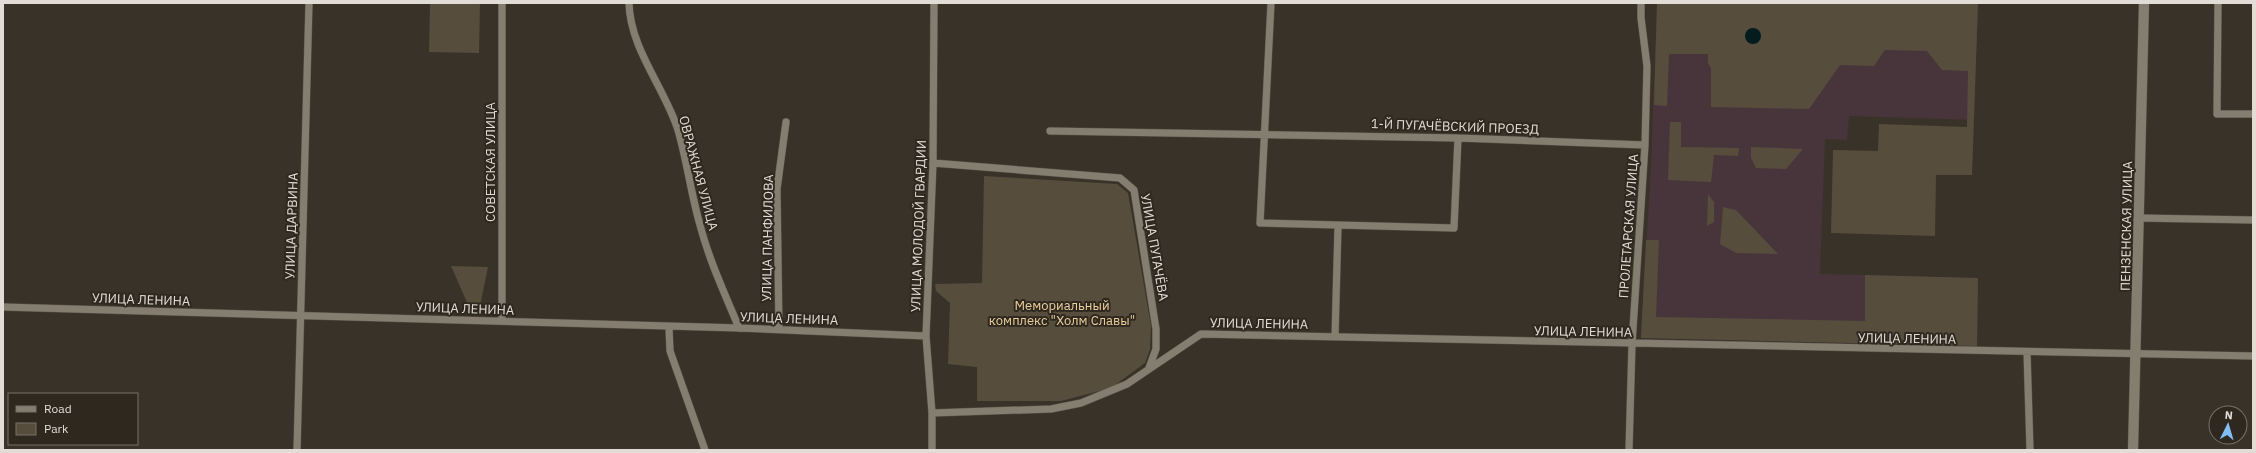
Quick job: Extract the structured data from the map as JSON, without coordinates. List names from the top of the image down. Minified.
{"streets":{"street":["1-Й ПУГАЧЁВСКИЙ ПРОЕЗД","СОВЕТСКАЯ УЛИЦА","ОВРАЖНАЯ УЛИЦА","УЛИЦА ДАРВИНА","УЛИЦА МОЛОДОЙ ГВАРДИИ","ПРОЛЕТАРСКАЯ УЛИЦА","ПЕНЗЕНСКАЯ УЛИЦА","УЛИЦА ПАНФИЛОВА","УЛИЦА ПУГАЧЁВА","УЛИЦА ЛЕНИНА"]},"crossings":[["1-Й ПУГАЧЁВСКИЙ ПРОЕЗД","ПРОЛЕТАРСКАЯ УЛИЦА"],["СОВЕТСКАЯ УЛИЦА","УЛИЦА ЛЕНИНА"],["ОВРАЖНАЯ УЛИЦА","УЛИЦА ЛЕНИНА"],["УЛИЦА ДАРВИНА","УЛИЦА ЛЕНИНА"],["УЛИЦА МОЛОДОЙ ГВАРДИИ","УЛИЦА ПУГАЧЁВА"],["УЛИЦА МОЛОДОЙ ГВАРДИИ","УЛИЦА ЛЕНИНА"],["ПРОЛЕТАРСКАЯ УЛИЦА","УЛИЦА ЛЕНИНА"],["ПЕНЗЕНСКАЯ УЛИЦА","УЛИЦА ЛЕНИНА"],["УЛИЦА ПАНФИЛОВА","УЛИЦА ЛЕНИНА"],["УЛИЦА ПУГАЧЁВА","УЛИЦА ЛЕНИНА"]],"parks":["Мемориальный комплекс \"Холм Славы\""],"legend":["Road","Park"],"north":"top"}
